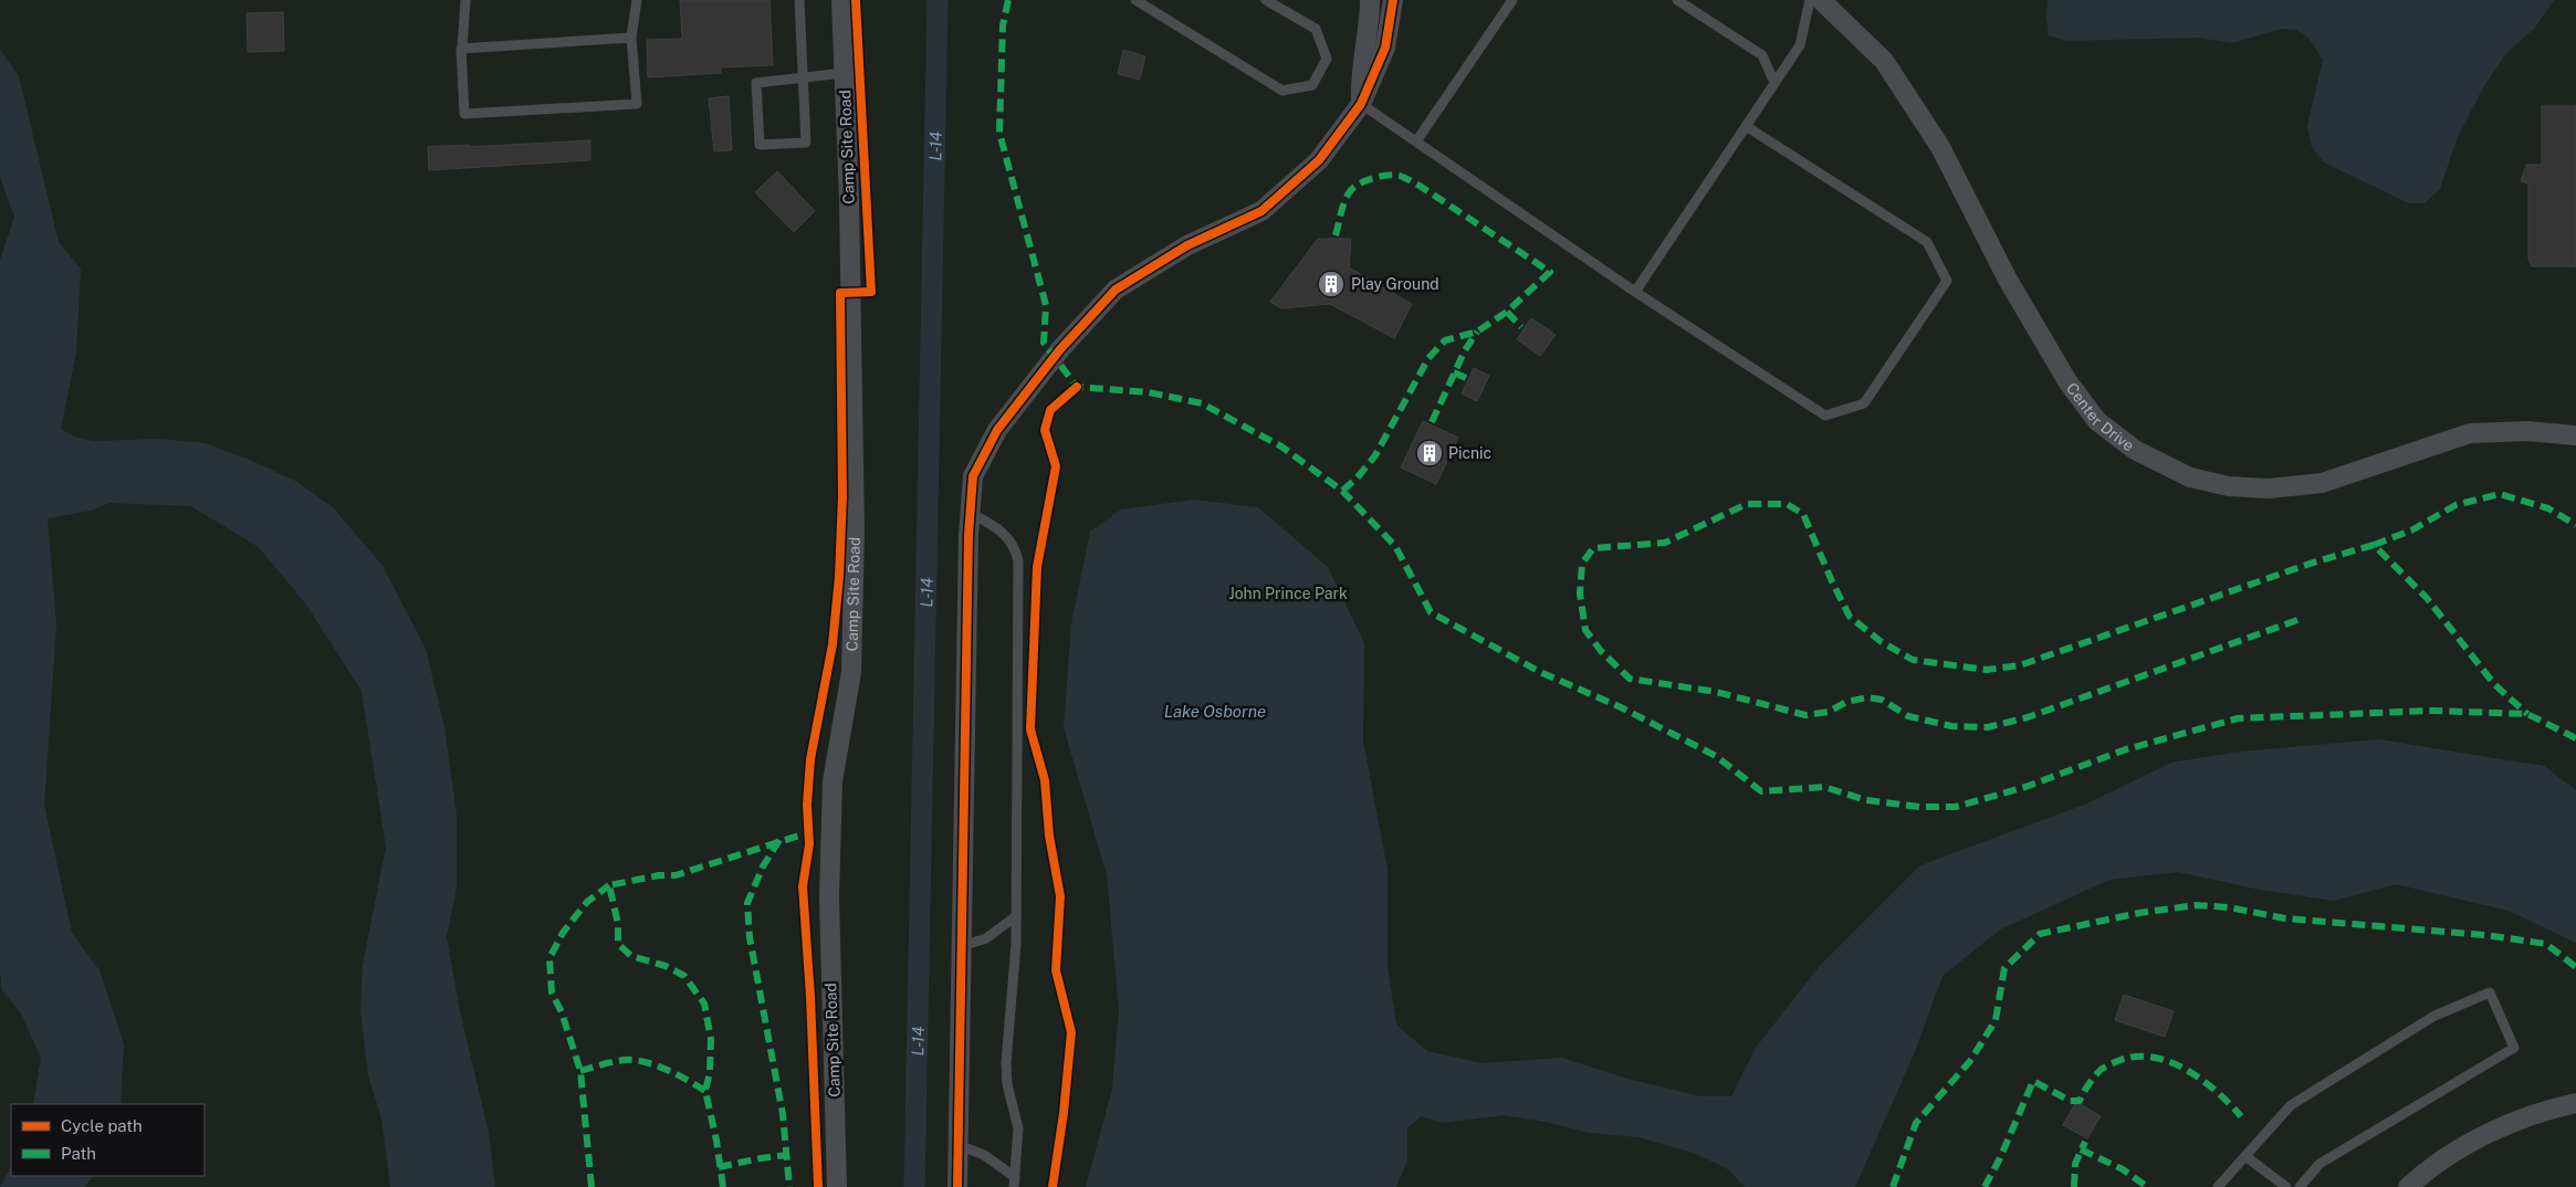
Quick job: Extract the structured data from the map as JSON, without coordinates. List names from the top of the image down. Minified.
{"streets":{"street":["Camp Site Road","Center Drive"]},"water":["L-14","Lake Osborne"],"parks":["John Prince Park"],"places":{"building":["Play Ground","Picnic"]},"legend":["Cycle path","Path"]}
